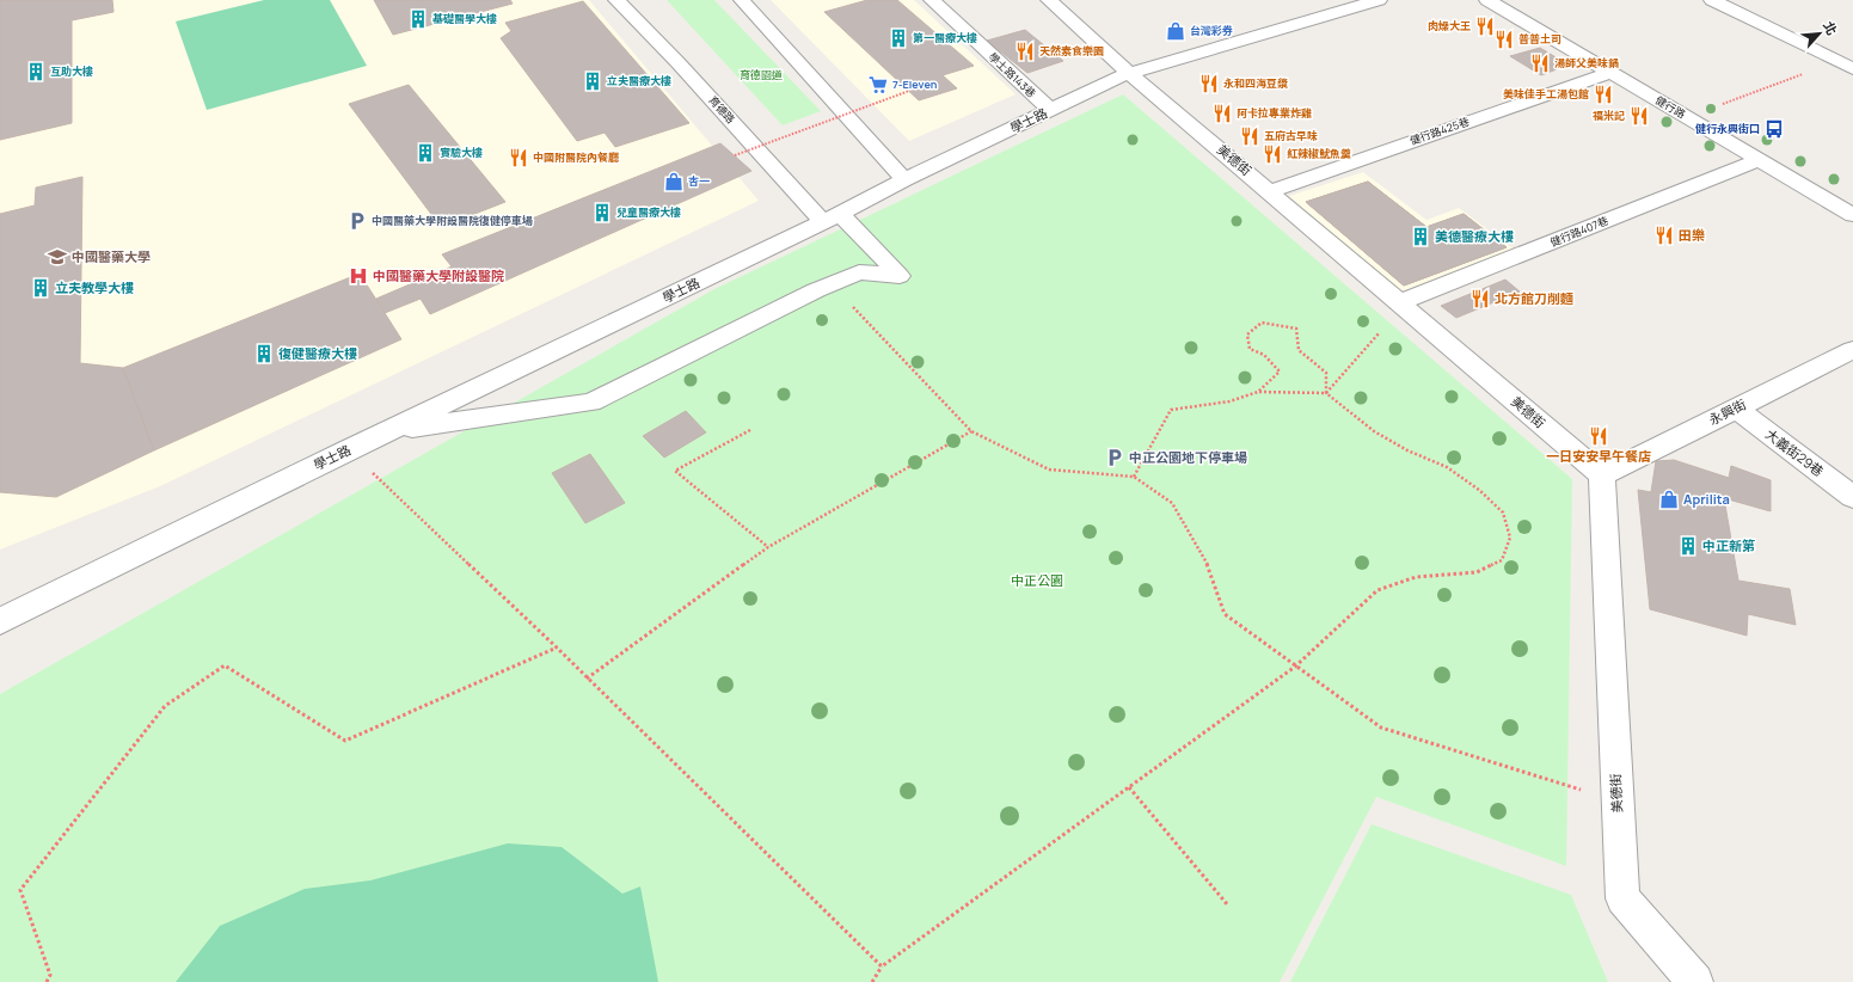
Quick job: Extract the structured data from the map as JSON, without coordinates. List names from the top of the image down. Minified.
{"streets":{"street":["學士路143巷","健行路","育德路","學士路","健行路425巷","美德街","健行路407巷","永興街","大義街29巷"]},"crossings":[["學士路143巷","學士路"],["健行路","健行路425巷"],["健行路","健行路407巷"],["育德路","學士路"],["學士路","美德街"],["健行路425巷","美德街"],["美德街","健行路407巷"],["美德街","永興街"],["永興街","大義街29巷"]],"parks":["育德園道","中正公園"],"places":{"building":["基礎醫學大樓","第一醫療大樓","互助大樓","立夫醫療大樓","實驗大樓","兒童醫療大樓","美德醫療大樓","立夫教學大樓","復健醫療大樓","中正新第"],"restaurant":["肉燥大王","普普土司","天然素食樂園","湯師父美味鍋","永和四海豆漿","美味佳手工湯包館","阿卡拉專業炸雞","福米記","五府古早味","紅辣椒魷魚羹","中國附醫院內餐廳","田樂","北方館刀削麵","一日安安早午餐店"],"shop":["台灣彩券","杏一","Aprilita"],"supermarket":["7-Eleven"],"bus stop":["健行永興街口"],"parking":["中國醫藥大學附設醫院復健停車場","中正公園地下停車場"],"school or university":["中國醫藥大學"],"hospital":["中國醫藥大學附設醫院"]},"north":"top right"}
